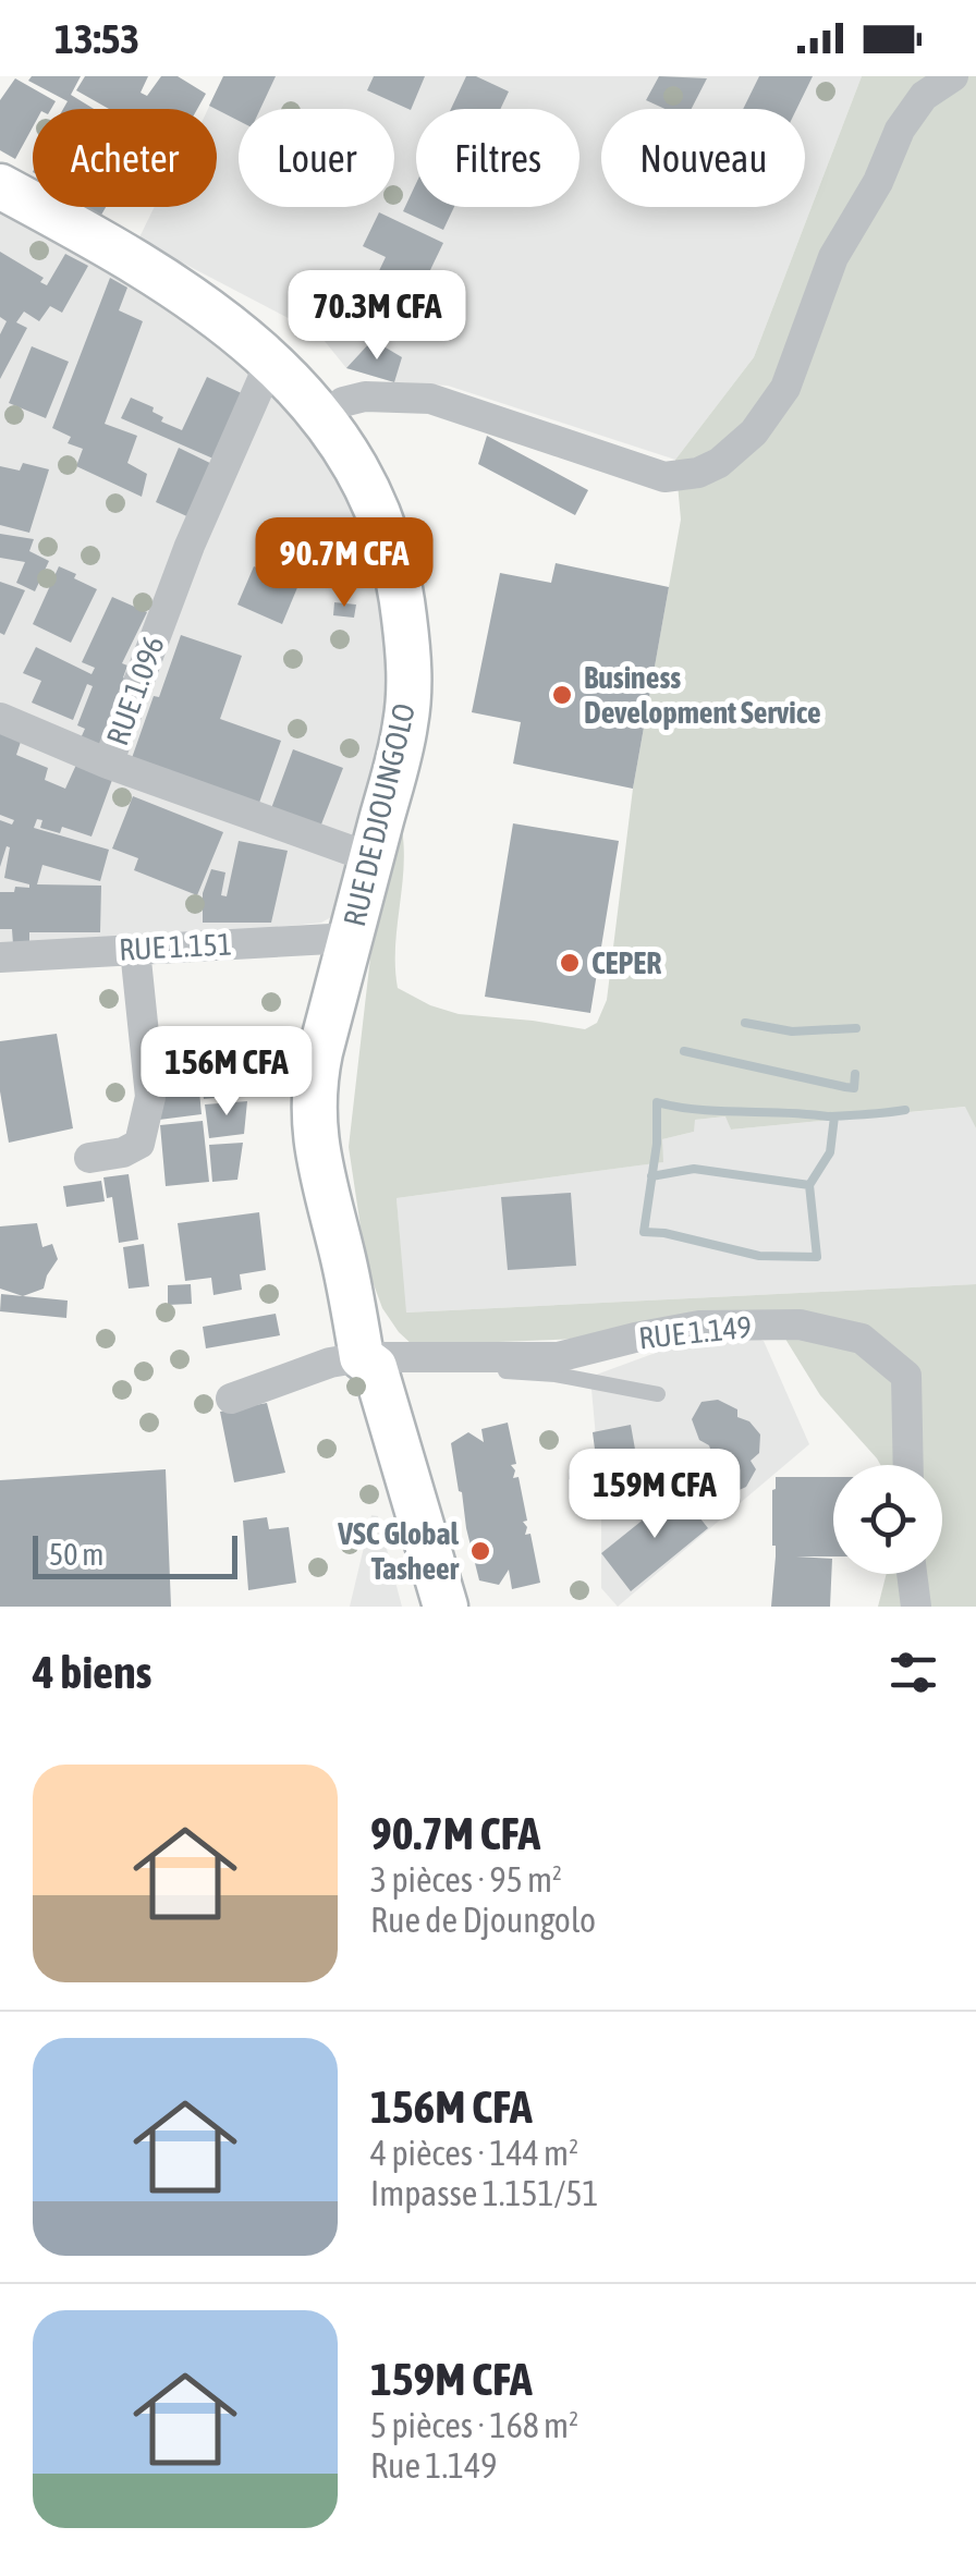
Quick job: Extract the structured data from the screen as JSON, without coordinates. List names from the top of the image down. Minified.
{"streets":{"street":["RUE 1.096","RUE DE DJOUNGOLO","RUE 1.151","RUE 1.149"]},"crossings":[["RUE 1.096","RUE DE DJOUNGOLO"],["RUE DE DJOUNGOLO","RUE 1.151"],["RUE DE DJOUNGOLO","RUE 1.149"]],"places":["Business Development Service","CEPER","VSC Global Tasheer"],"scale_bar":"50 m","page":{"status":"13:53","chip":["Acheter","Louer","Filtres","Nouveau"],"price":["70.3M CFA","90.7M CFA","156M CFA","159M CFA"],"scale":"50 m","heading":"4 biens","list":[{"name":"90.7M CFA","note":"3 pièces · 95 m² · Rue de Djoungolo"},{"name":"156M CFA","note":"4 pièces · 144 m² · Impasse 1.151/51"},{"name":"159M CFA","note":"5 pièces · 168 m² · Rue 1.149"}]}}
